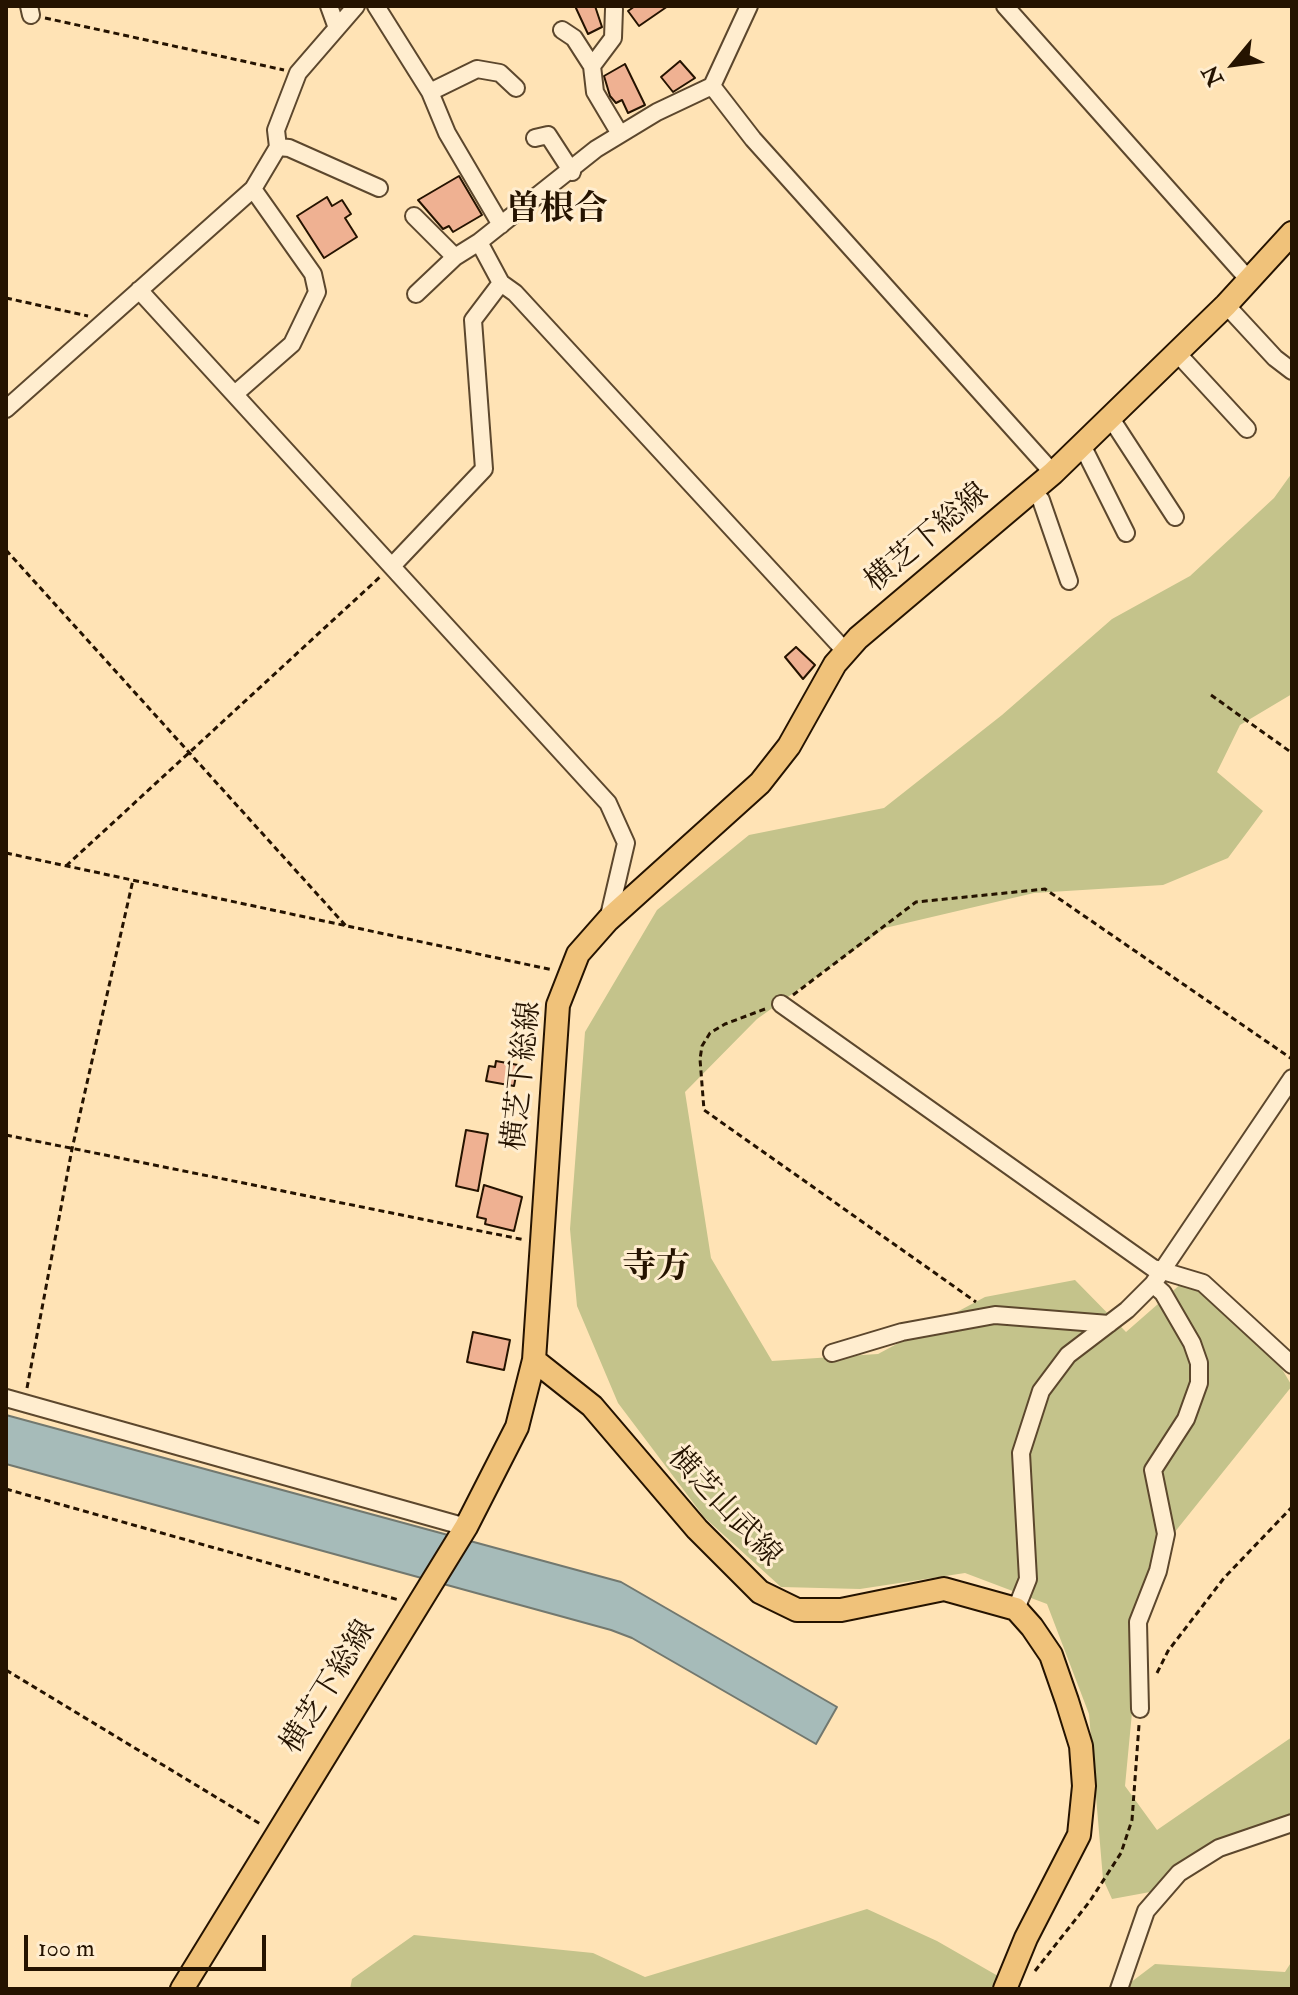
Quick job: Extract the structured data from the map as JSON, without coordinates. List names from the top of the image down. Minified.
{"streets":{"main road":["横芝下総線","横芝山武線"]},"crossings":[["横芝下総線","横芝山武線"]],"districts":["曽根合","寺方"],"scale_bar":"100 m","north":"bottom left"}
